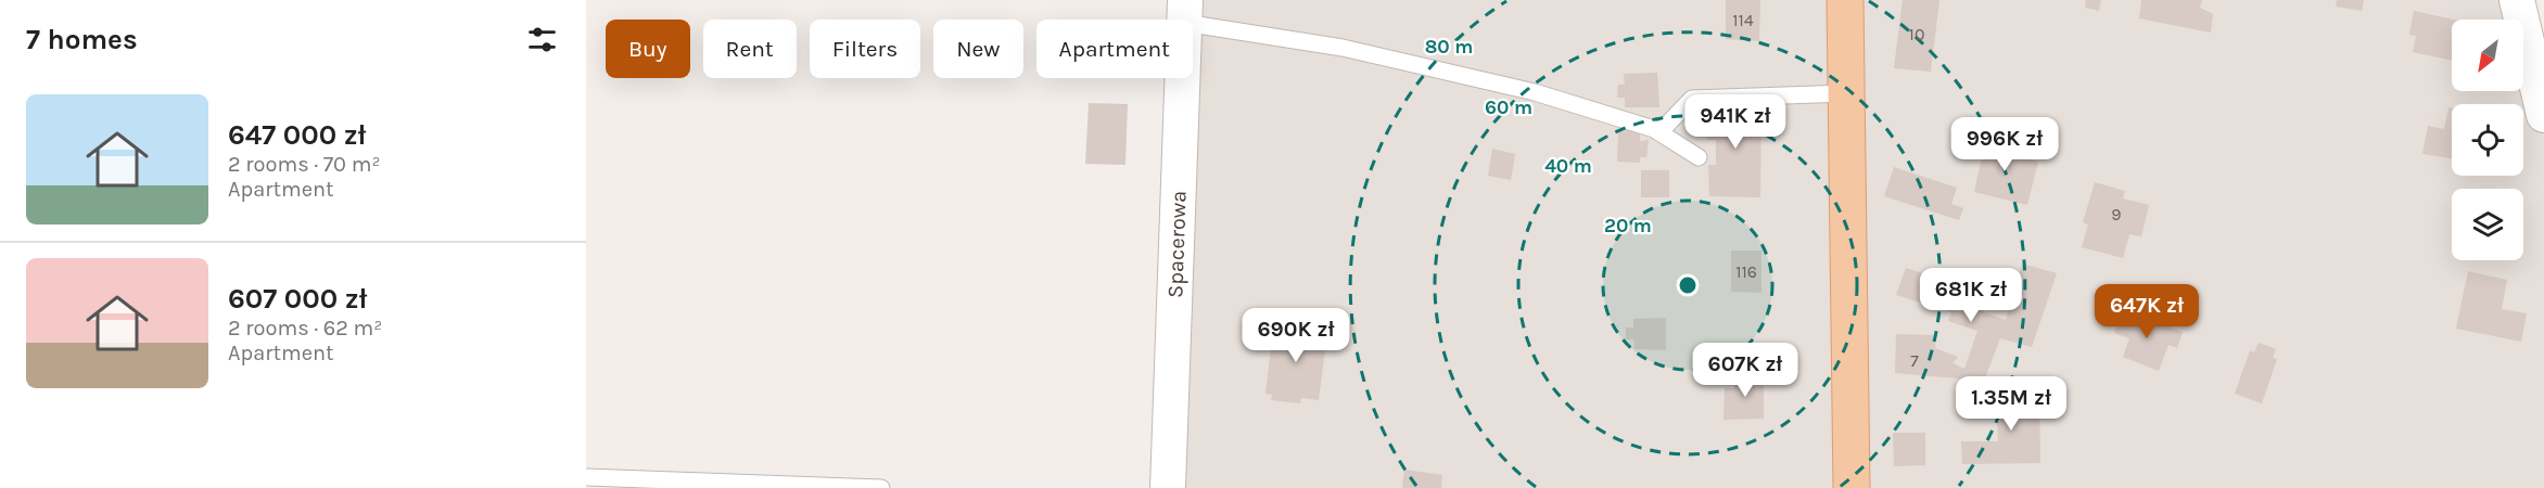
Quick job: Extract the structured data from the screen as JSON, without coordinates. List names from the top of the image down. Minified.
{"streets":{"street":["Spacerowa"]},"house_numbers":["114","10","9","116","7"],"north":"bottom left","page":{"heading":"7 homes","chip":["Buy","Rent","Filters","New","Apartment"],"list":[{"name":"647 000 zł","note":"2 rooms · 70 m² · Apartment"},{"name":"607 000 zł","note":"2 rooms · 62 m² · Apartment"}],"price":["941K zł","996K zł","681K zł","647K zł","690K zł","607K zł","1.35M zł"]},"rings":["80 m","60 m","40 m","20 m"]}
